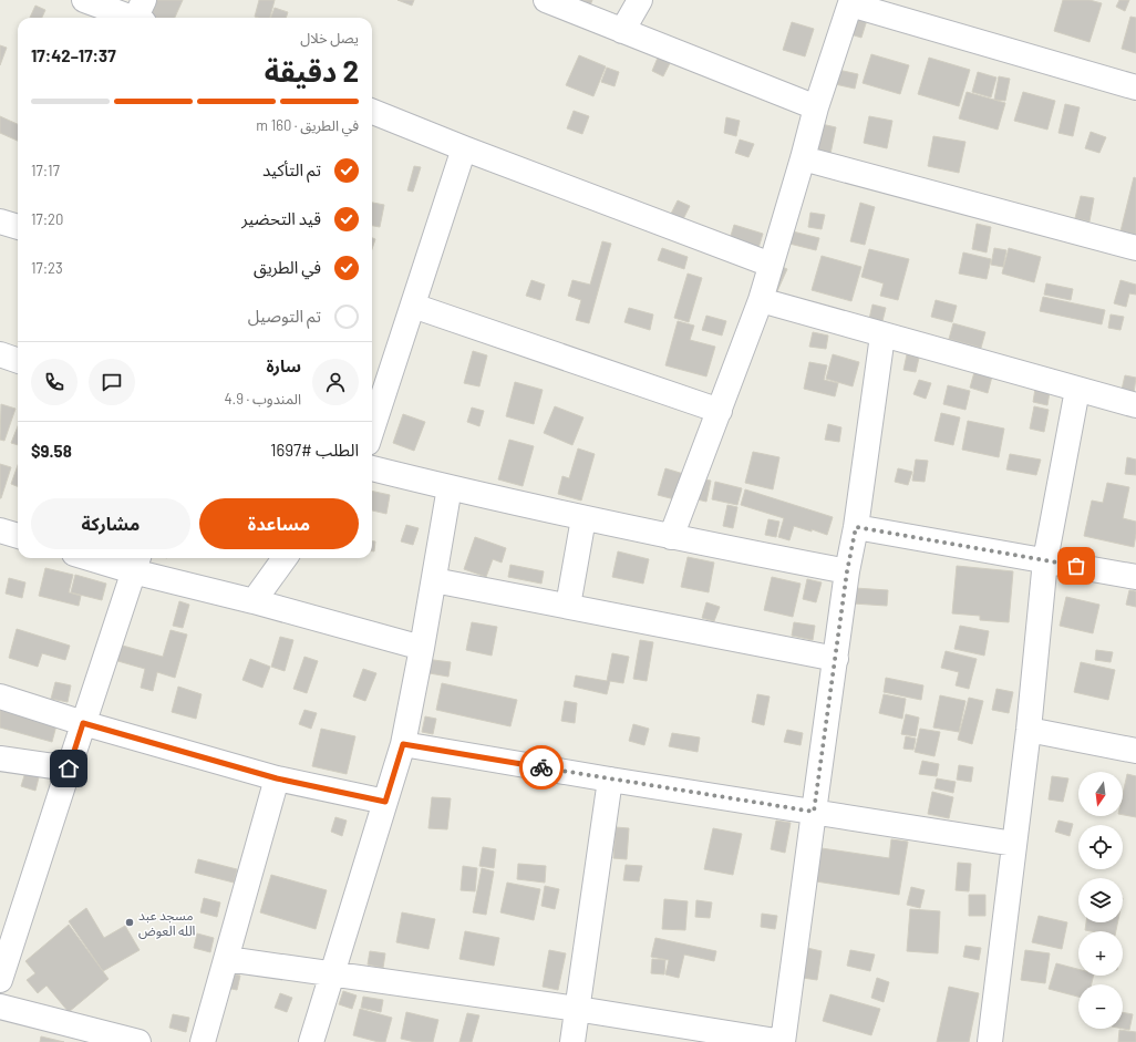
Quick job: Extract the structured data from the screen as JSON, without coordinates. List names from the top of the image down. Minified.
{"places":["مسجد عبد الله العوض"],"north":"bottom","page":{"heading":["2 دقيقة","يصل خلال","17:37–17:42"],"panel":["سارة","المندوب · 4.9","الطلب #1697","$9.58"],"bar":"في الطريق · 160 m","list":[["تم التأكيد","17:17"],["قيد التحضير","17:20"],["في الطريق","17:23"],"تم التوصيل"],"buttons":["مساعدة","مشاركة"],"map_buttons":["+","−"]}}
